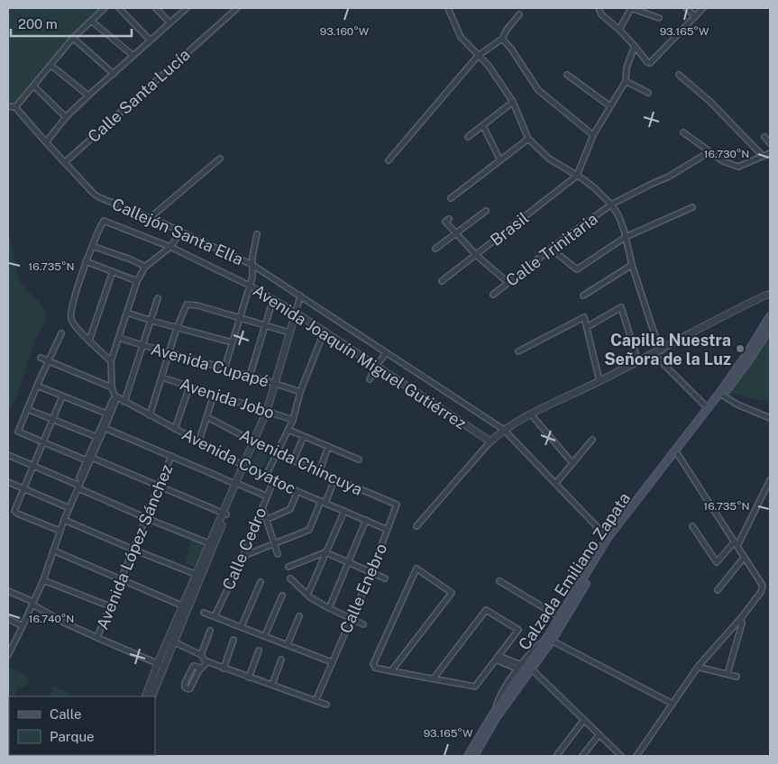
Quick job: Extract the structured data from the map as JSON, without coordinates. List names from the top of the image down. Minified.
{"streets":{"main road":["Calzada Emiliano Zapata"],"street":["Calle Santa Lucía","Brasil","Callejón Santa Ella","Calle Trinitaria","Avenida Joaquín Miguel Gutiérrez","Avenida Cupapé","Avenida Jobo","Avenida Coyatoc","Avenida Chincuya","Avenida López Sánchez","Calle Cedro","Calle Enebro"]},"crossings":[["Calle Santa Lucía","Callejón Santa Ella"],["Callejón Santa Ella","Calzada Emiliano Zapata"],["Avenida Coyatoc","Calle Cedro"],["Avenida Coyatoc","Calle Enebro"],["Avenida Chincuya","Calle Enebro"]],"places":["Capilla Nuestra Señora de la Luz"],"legend":["Calle","Parque"],"scale_bar":"200 m","coordinates":["93.160°W","93.165°W","16.730°N","16.735°N","16.740°N"]}
